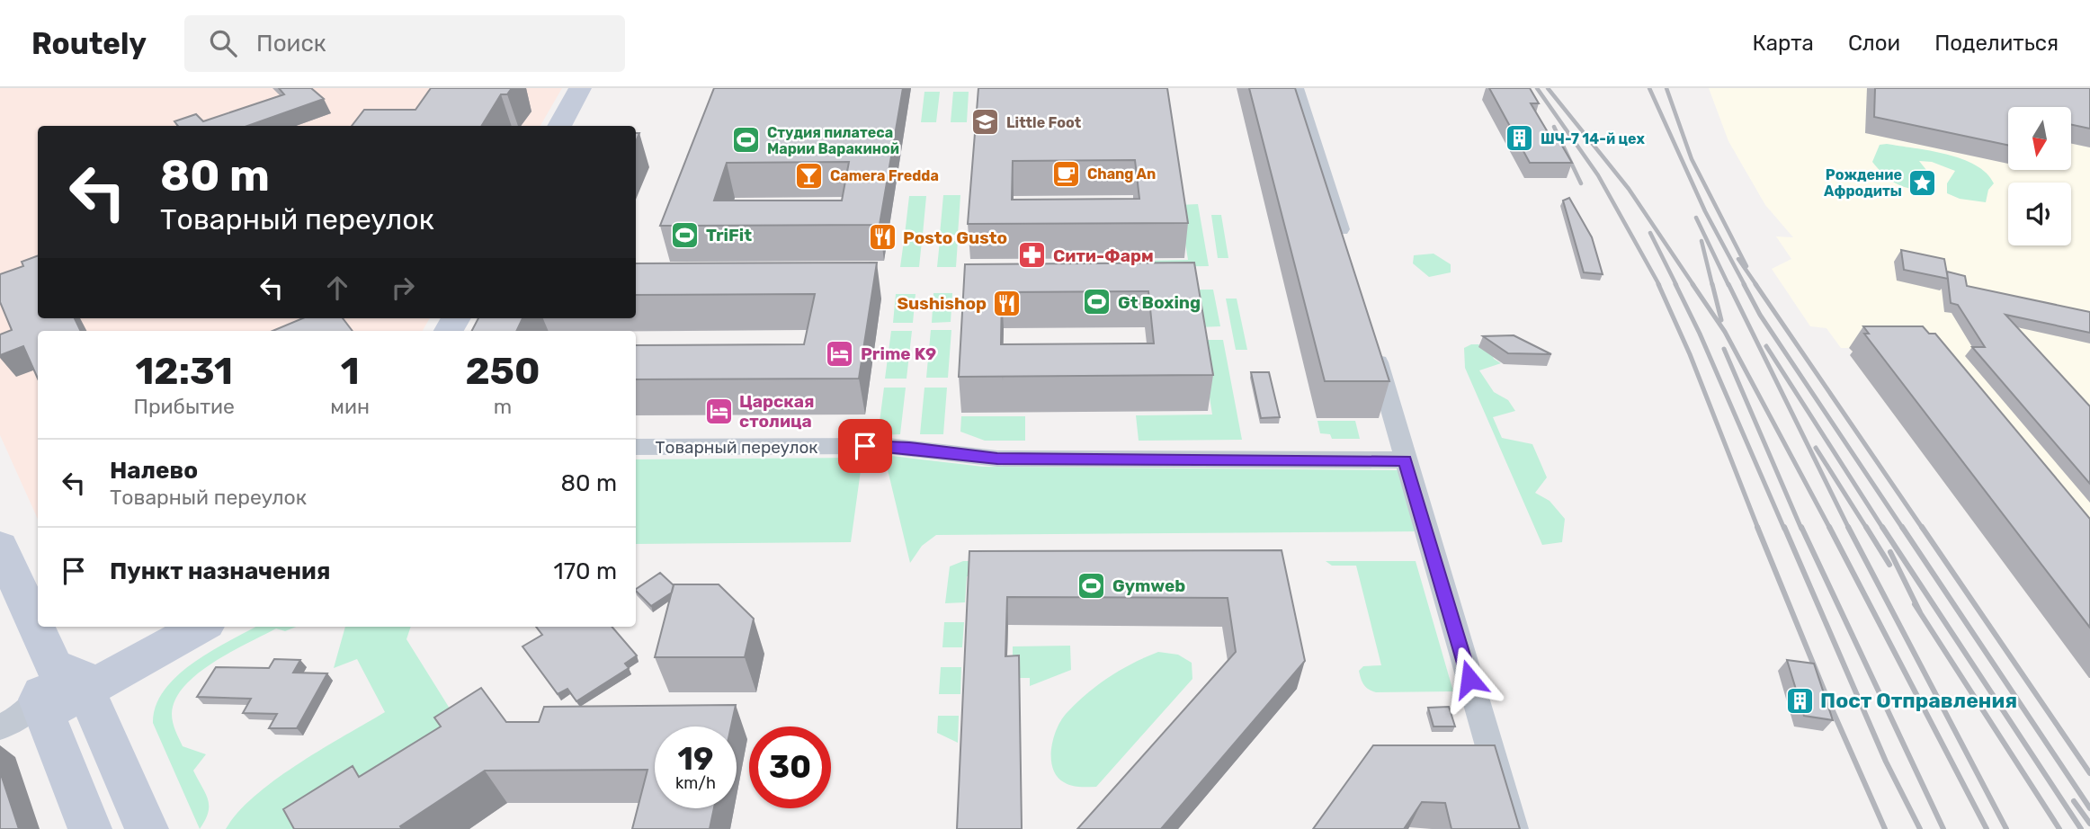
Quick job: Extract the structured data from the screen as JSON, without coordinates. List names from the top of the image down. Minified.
{"streets":{"street":["Товарный переулок"]},"places":{"school or university":["Little Foot"],"building":["ШЧ-7 14-й цех","Пост Отправления"],"sports":["Студия пилатеса Марии Варакиной","TriFit","Gt Boxing","Gymweb"],"cafe":["Chang An"],"bar":["Camera Fredda"],"place":["Рождение Афродиты"],"restaurant":["Posto Gusto","Sushishop"],"pharmacy":["Сити-Фарм"],"hotel":["Prime K9","Царская столица"]},"north":"bottom","page":{"header":"Routely","search":"Поиск","nav":["Карта","Слои","Поделиться"],"turn":["80 m","Товарный переулок"],"eta":["12:31","Прибытие","1","мин","250","m"],"list":[{"name":"Налево","note":"Товарный переулок","value":"80 m"},{"name":"Пункт назначения","value":"170 m"}],"speed":"19 km/h","limit":"30"}}
